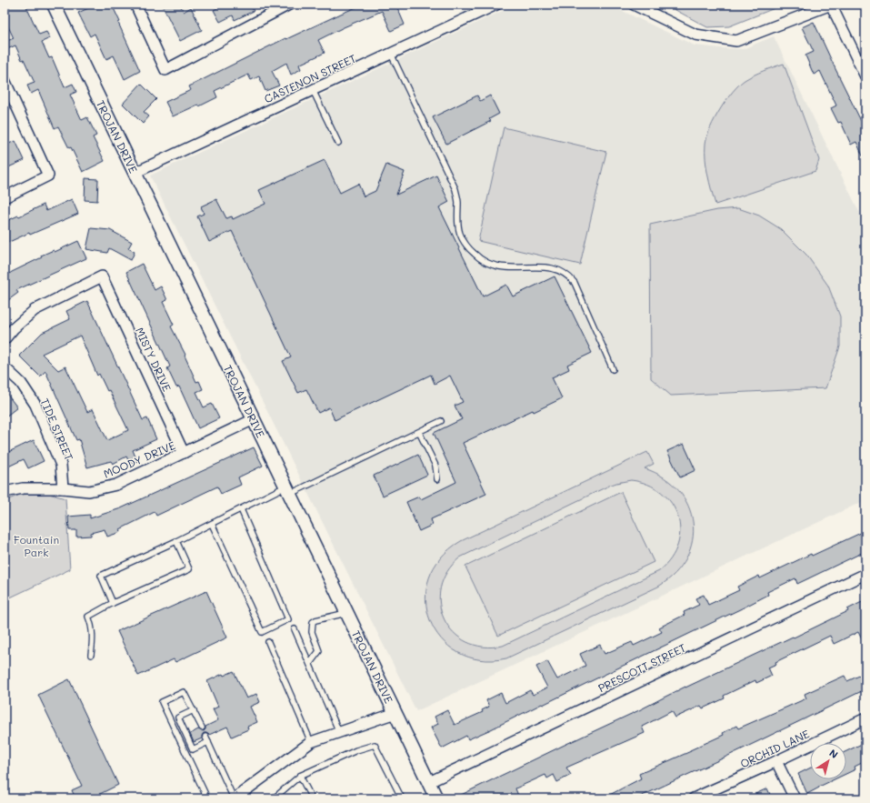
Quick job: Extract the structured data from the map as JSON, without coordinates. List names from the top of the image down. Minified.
{"streets":{"street":["CASTENON STREET","TROJAN DRIVE","MISTY DRIVE","TIDE STREET","MOODY DRIVE","PRESCOTT STREET","ORCHID LANE"]},"crossings":[["CASTENON STREET","TROJAN DRIVE"],["TROJAN DRIVE","MOODY DRIVE"],["TROJAN DRIVE","PRESCOTT STREET"],["MISTY DRIVE","MOODY DRIVE"],["TIDE STREET","MOODY DRIVE"]],"parks":["Fountain Park"],"north":"top right"}
